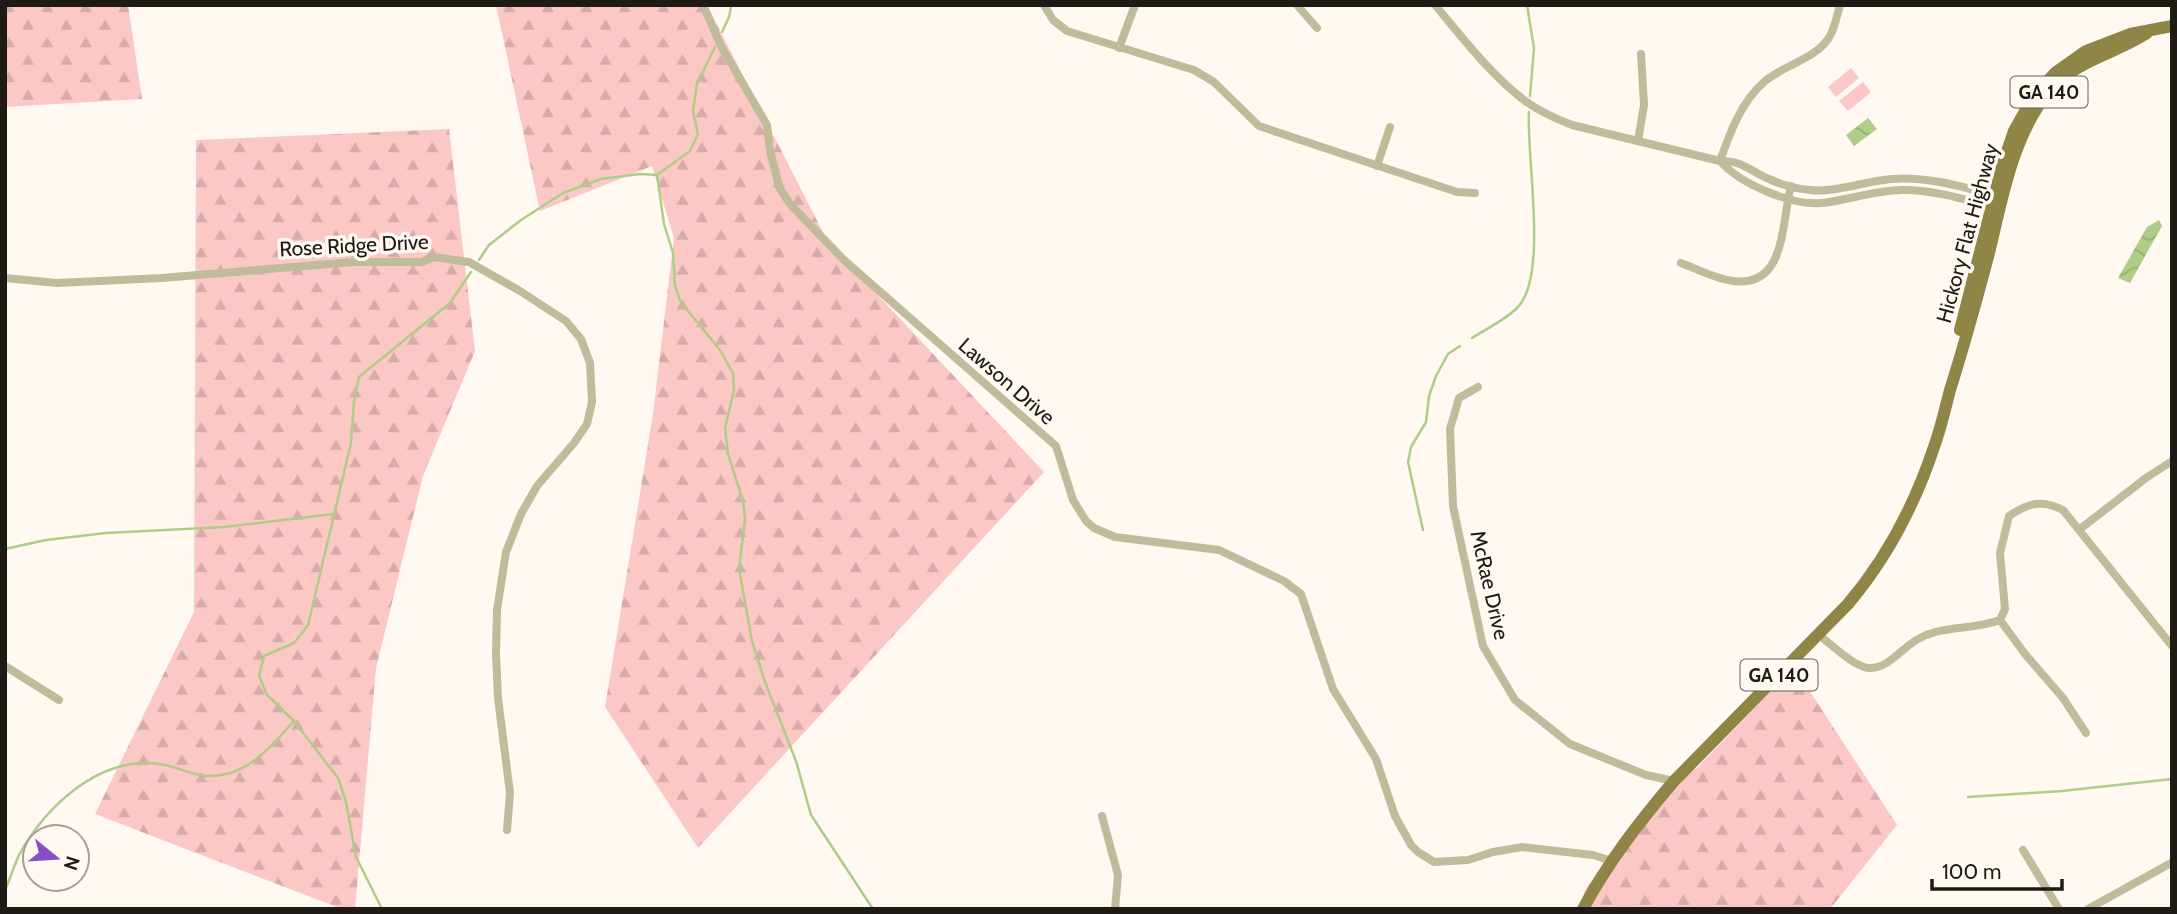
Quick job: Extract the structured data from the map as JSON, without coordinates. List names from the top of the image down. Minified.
{"streets":{"main road":["GA 140","Hickory Flat Highway"],"street":["Rose Ridge Drive","Lawson Drive","McRae Drive"]},"crossings":[["Hickory Flat Highway","Lawson Drive"],["Hickory Flat Highway","McRae Drive"]],"scale_bar":"100 m","north":"right"}
